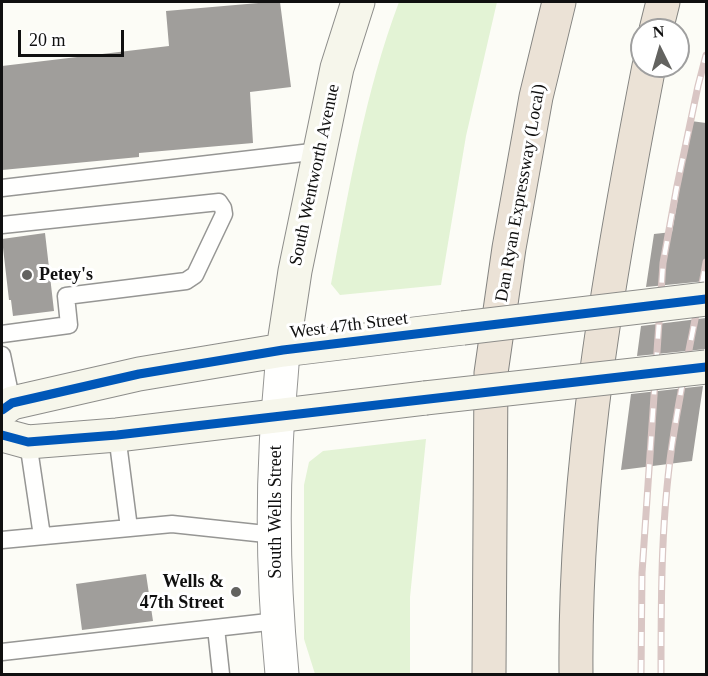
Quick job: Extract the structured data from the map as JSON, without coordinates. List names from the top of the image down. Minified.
{"streets":{"highway":["Dan Ryan Expressway (Local)"],"main road":["South Wentworth Avenue","West 47th Street"],"street":["South Wells Street"]},"crossings":[["South Wentworth Avenue","West 47th Street"],["South Wentworth Avenue","South Wells Street"],["West 47th Street","South Wells Street"]],"places":["Petey's","Wells & 47th Street"],"scale_bar":"20 m","north":"top"}
